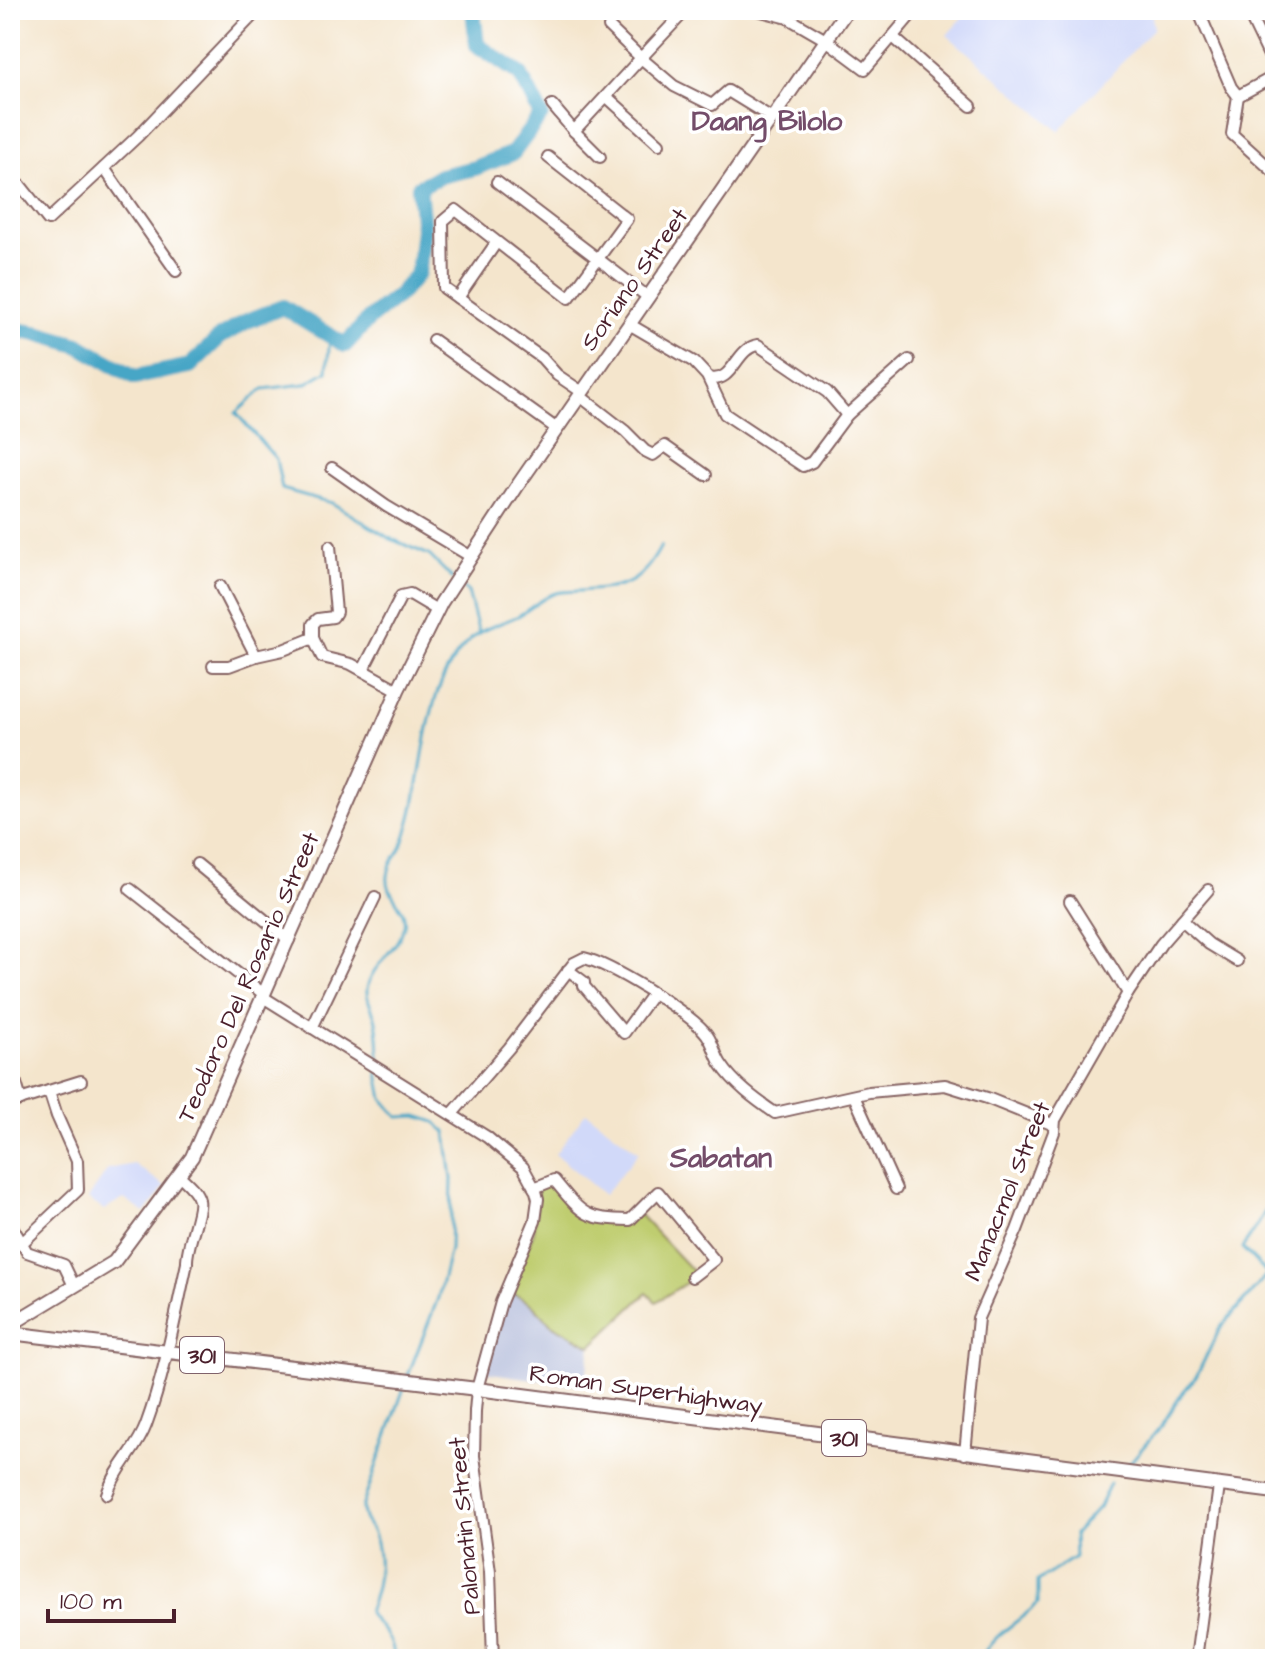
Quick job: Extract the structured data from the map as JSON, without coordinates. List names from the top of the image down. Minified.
{"streets":{"main road":["Soriano Street","Teodoro Del Rosario Street","301","Roman Superhighway"],"street":["Manacmol Street","Palonatin Street"]},"crossings":[["Soriano Street","Teodoro Del Rosario Street"],["Manacmol Street","Roman Superhighway"],["Roman Superhighway","Palonatin Street"]],"districts":["Daang Bilolo","Sabatan"],"scale_bar":"100 m"}
